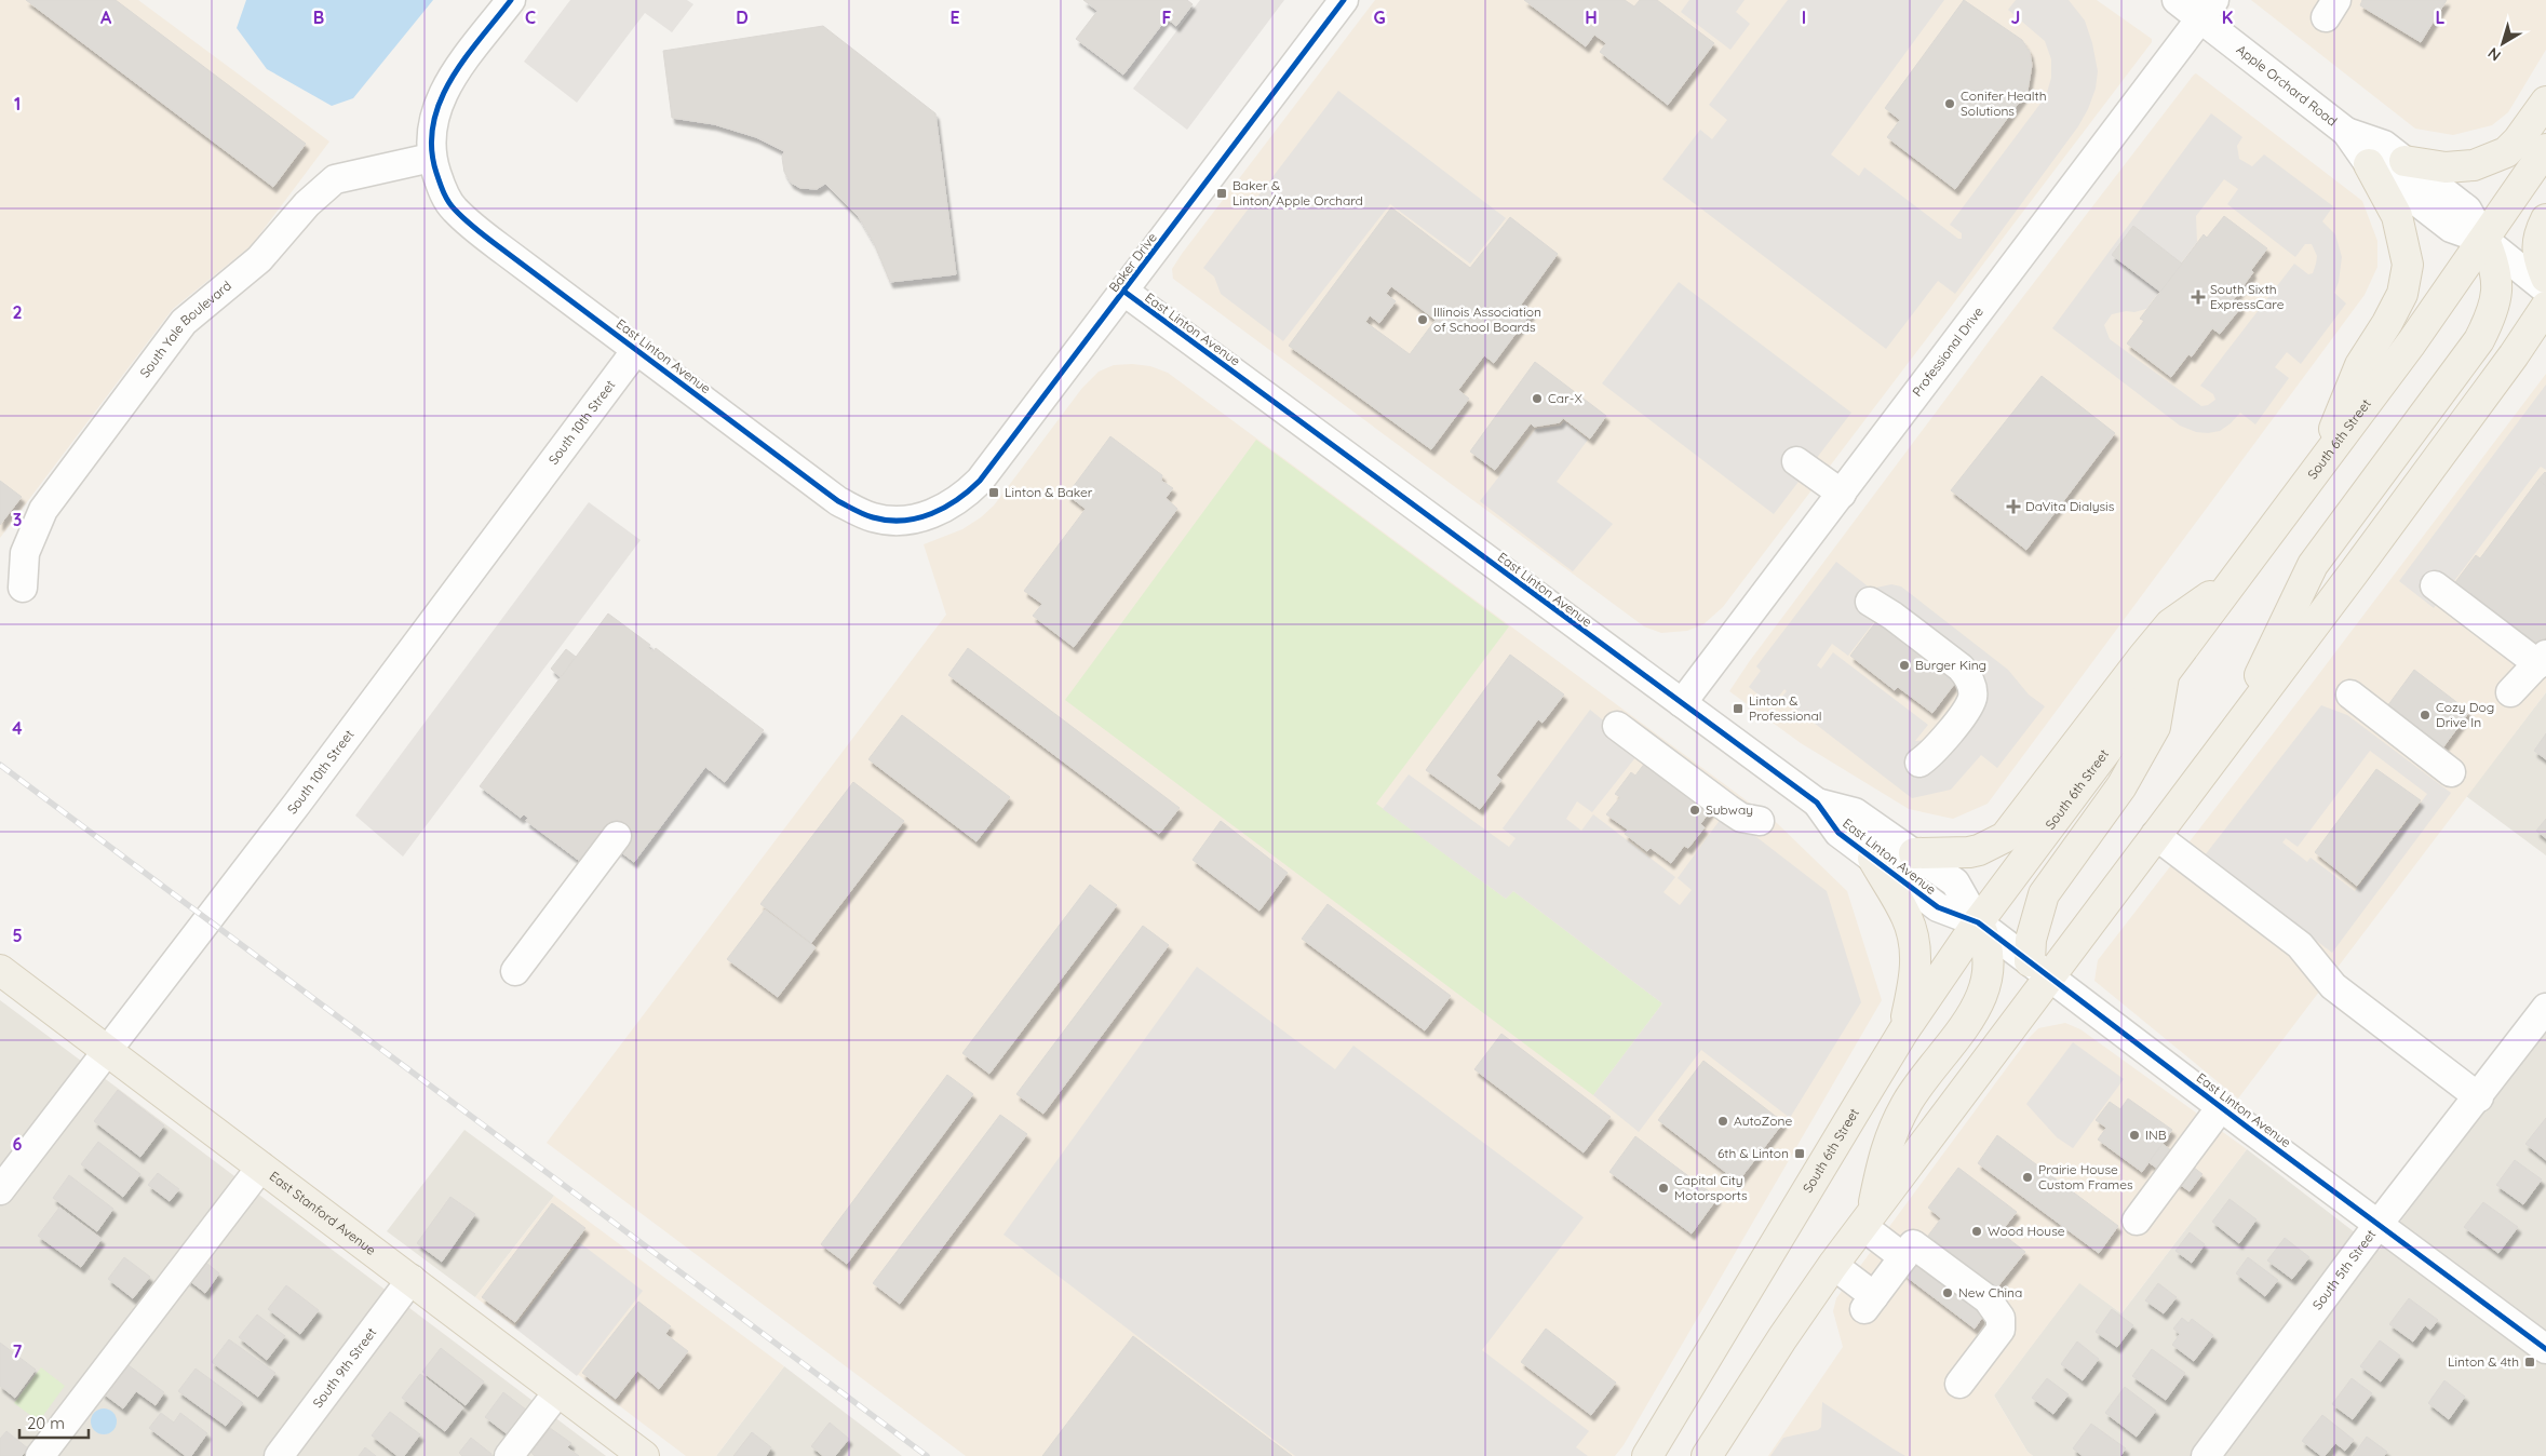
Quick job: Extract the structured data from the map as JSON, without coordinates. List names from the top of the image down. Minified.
{"streets":{"main road":["South 6th Street","East Stanford Avenue"],"street":["Apple Orchard Road","Baker Drive","East Linton Avenue","South Yale Boulevard","Professional Drive","South 10th Street","South 5th Street","South 9th Street"]},"crossings":[["Apple Orchard Road","Professional Drive"],["Apple Orchard Road","South 6th Street"],["Baker Drive","East Linton Avenue"],["East Linton Avenue","South Yale Boulevard"],["East Linton Avenue","Professional Drive"],["East Linton Avenue","South 10th Street"],["East Linton Avenue","South 6th Street"],["East Linton Avenue","South 5th Street"],["South 10th Street","East Stanford Avenue"],["East Stanford Avenue","South 9th Street"]],"places":{"other":["Conifer Health Solutions","Illinois Association of School Boards","Car-X","Burger King","Cozy Dog Drive In","Subway","AutoZone","INB","Prairie House Custom Frames","Capital City Motorsports","Wood House","New China"],"transit":["Baker & Linton/Apple Orchard","Linton & Baker","Linton & Professional","6th & Linton","Linton & 4th"],"health":["South Sixth ExpressCare","DaVita Dialysis"]},"scale_bar":"20 m","north":"bottom left","grid":{"columns":["A","B","C","D","E","F","G","H","I","J","K","L"],"rows":["1","2","3","4","5","6","7"]}}
